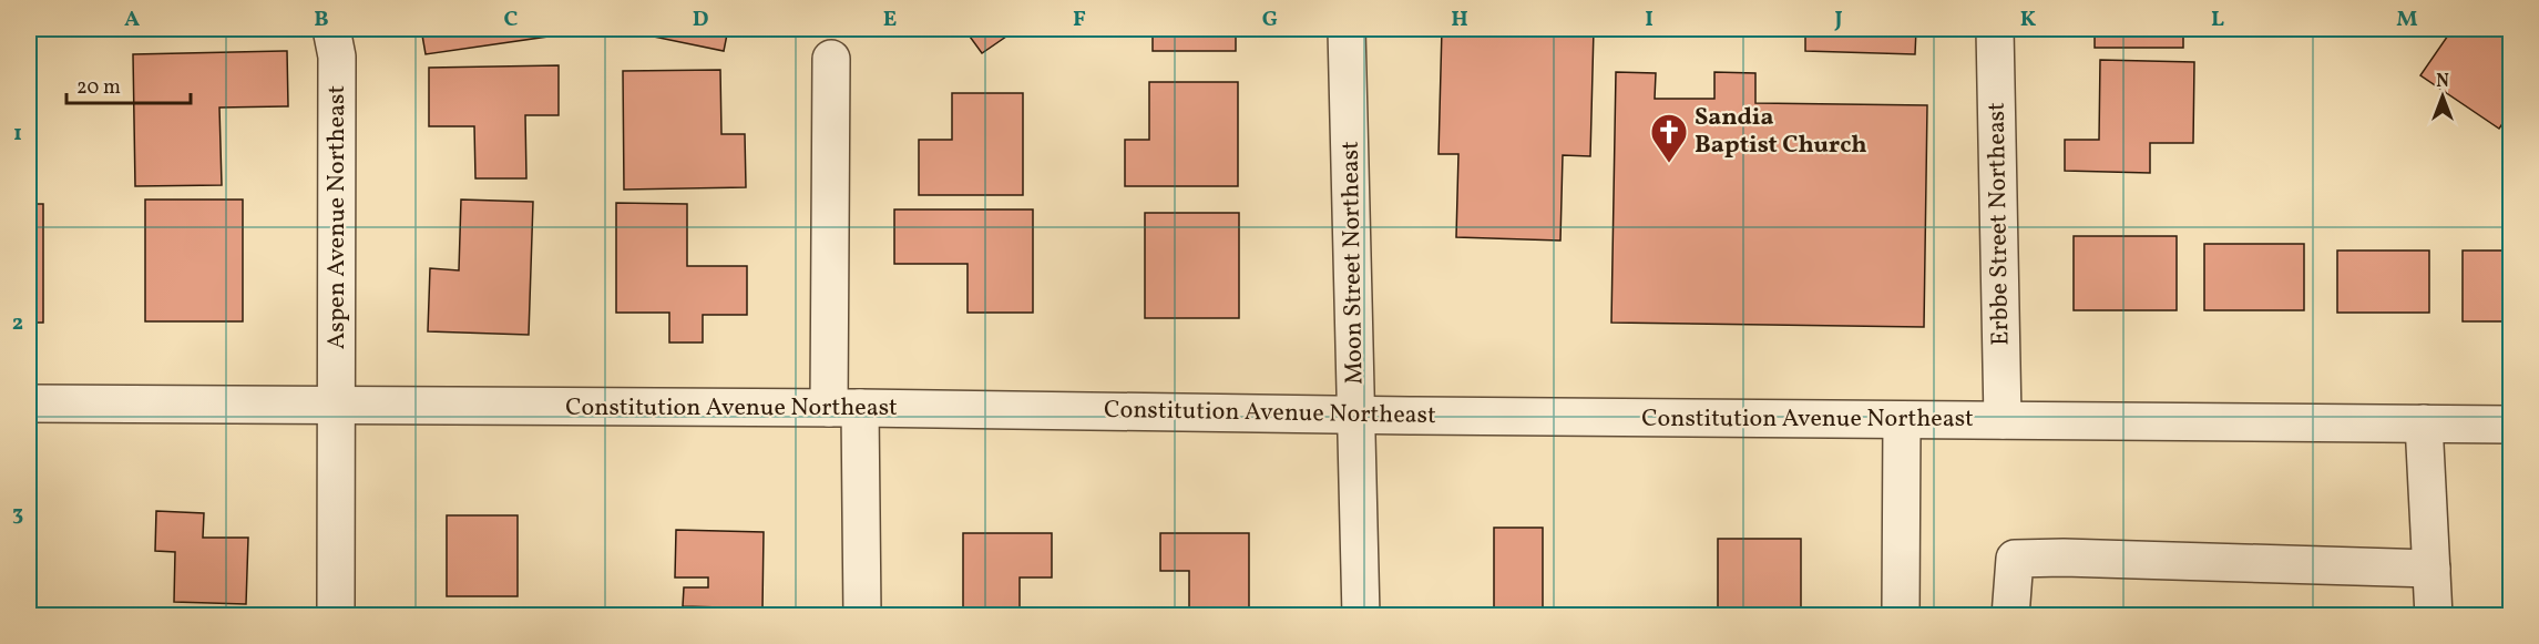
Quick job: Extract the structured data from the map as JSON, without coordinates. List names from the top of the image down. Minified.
{"streets":{"street":["Aspen Avenue Northeast","Erbbe Street Northeast","Moon Street Northeast","Constitution Avenue Northeast"]},"crossings":[["Aspen Avenue Northeast","Constitution Avenue Northeast"],["Erbbe Street Northeast","Constitution Avenue Northeast"],["Moon Street Northeast","Constitution Avenue Northeast"]],"places":{"church":["Sandia Baptist Church"]},"scale_bar":"20 m","north":"top","grid":{"columns":["A","B","C","D","E","F","G","H","I","J","K","L","M"],"rows":["1","2","3"]}}
